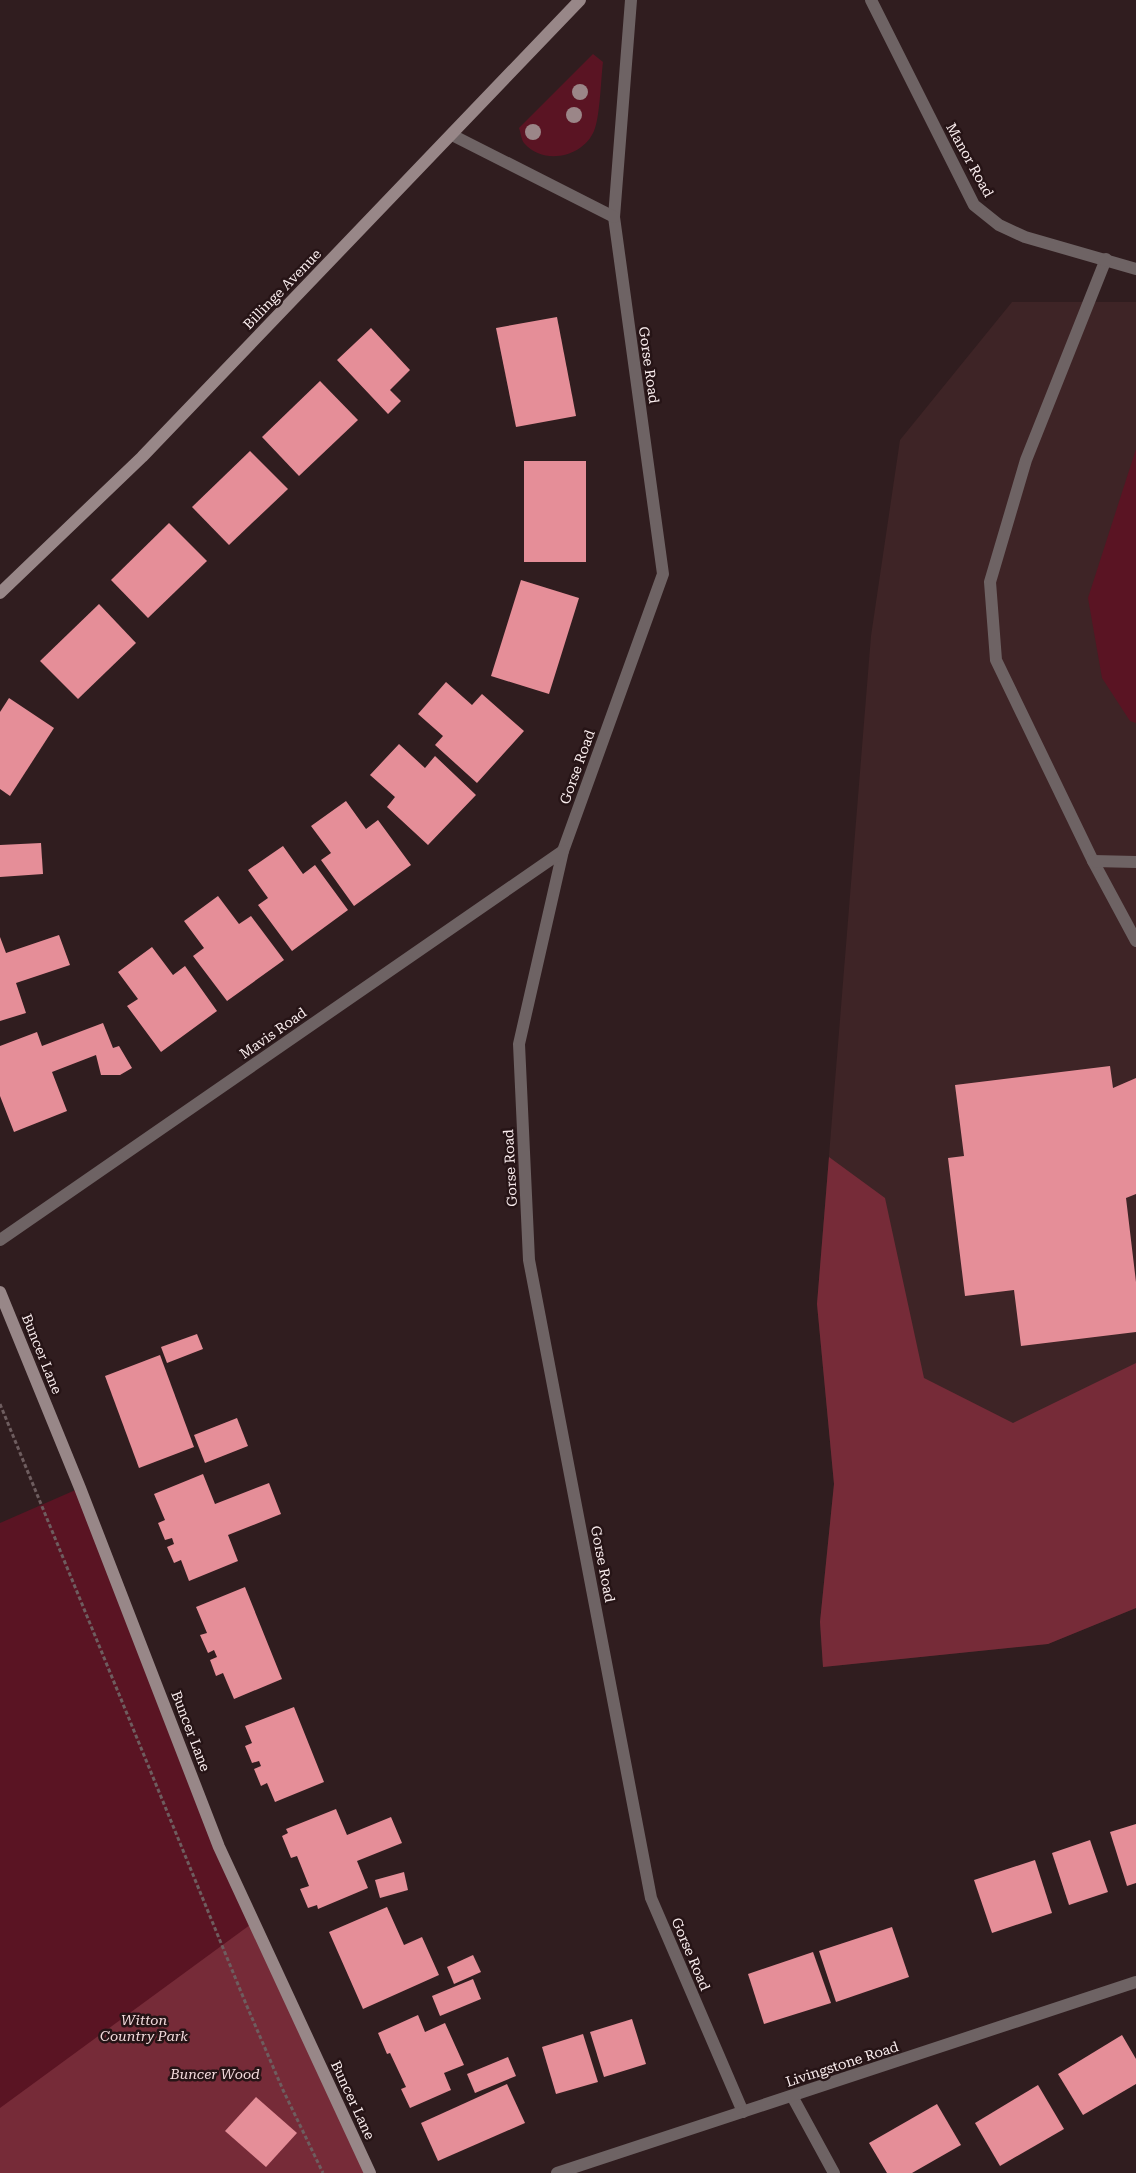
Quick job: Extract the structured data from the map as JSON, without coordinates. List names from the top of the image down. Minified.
{"streets":{"main road":["Billinge Avenue","Buncer Lane"],"street":["Manor Road","Gorse Road","Mavis Road","Livingstone Road"]},"crossings":[["Gorse Road","Mavis Road"],["Gorse Road","Livingstone Road"]],"parks":["Witton Country Park","Buncer Wood"]}
